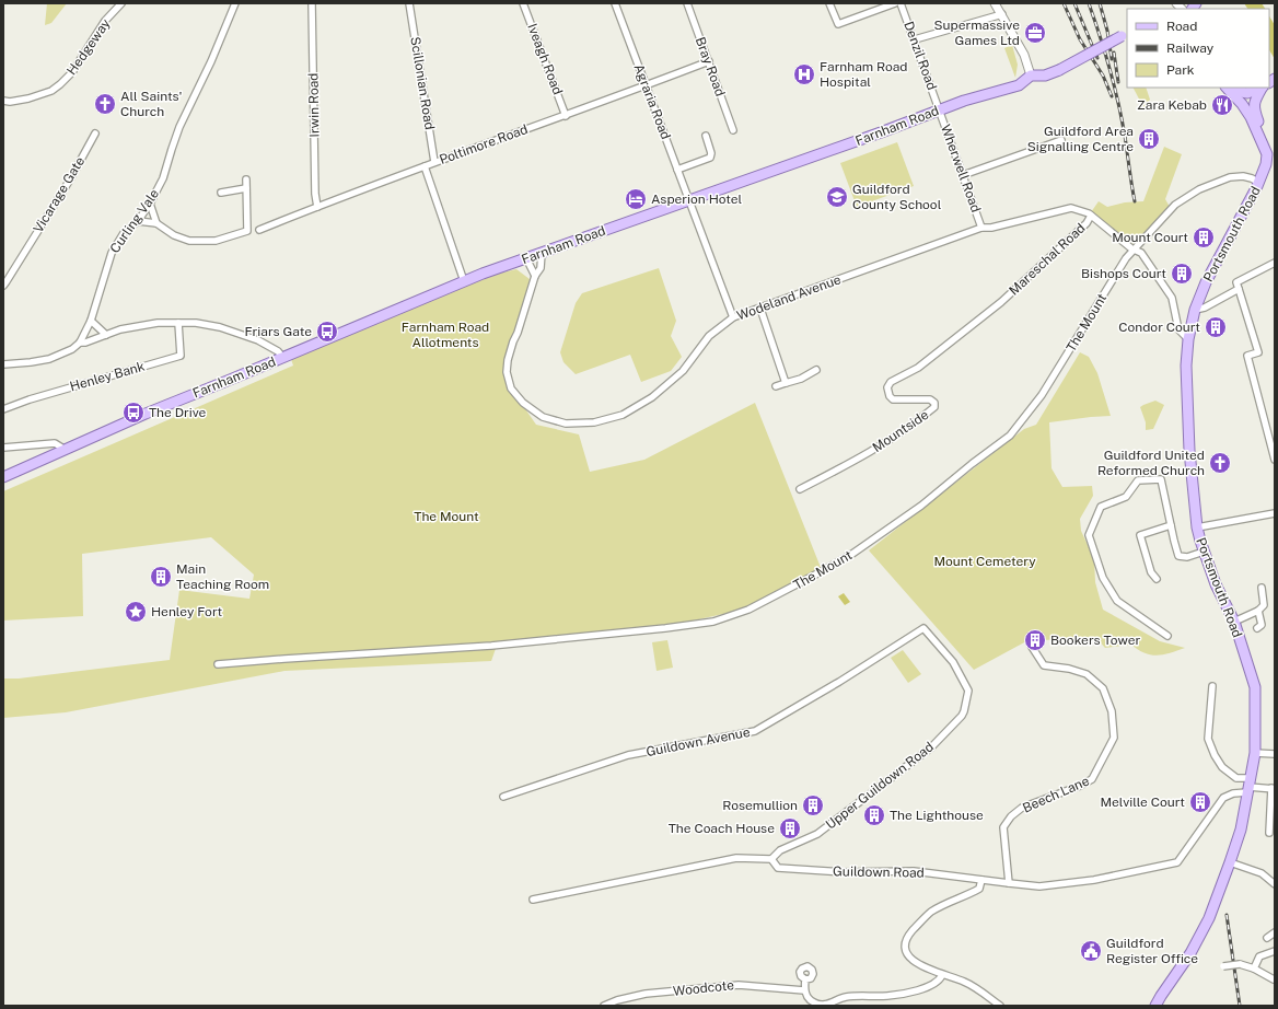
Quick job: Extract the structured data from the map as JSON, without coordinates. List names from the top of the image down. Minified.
{"streets":{"main road":["Farnham Road","Portsmouth Road"],"street":["Hedgeway","Denzil Road","Iveagh Road","Bray Road","Scillonian Road","Agraria Road","Irwin Road","Poltimore Road","Wherwell Road","Vicarage Gate","Curling Vale","Mareschal Road","Wodeland Avenue","The Mount","Henley Bank","Mountside","Guildown Avenue","Upper Guildown Road","Beech Lane","Guildown Road","Woodcote"]},"crossings":[["Denzil Road","Farnham Road"],["Denzil Road","Wherwell Road"],["Iveagh Road","Poltimore Road"],["Bray Road","Poltimore Road"],["Scillonian Road","Poltimore Road"],["Agraria Road","Farnham Road"],["Agraria Road","Poltimore Road"],["Agraria Road","Wodeland Avenue"],["Irwin Road","Poltimore Road"],["Farnham Road","Wherwell Road"],["Farnham Road","Wodeland Avenue"],["Wherwell Road","Wodeland Avenue"],["Portsmouth Road","Wodeland Avenue"],["Portsmouth Road","The Mount"],["Portsmouth Road","Guildown Road"],["Mareschal Road","Wodeland Avenue"],["Mareschal Road","Mountside"],["Wodeland Avenue","The Mount"],["Guildown Avenue","Upper Guildown Road"],["Upper Guildown Road","Guildown Road"],["Beech Lane","Guildown Road"]],"parks":["Farnham Road Allotments","The Mount","Mount Cemetery"],"places":{"office":["Supermassive Games Ltd"],"hospital":["Farnham Road Hospital"],"church":["All Saints' Church","Guildford United Reformed Church"],"restaurant":["Zara Kebab"],"building":["Guildford Area Signalling Centre","Mount Court","Bishops Court","Condor Court","Main Teaching Room","Bookers Tower","Melville Court","Rosemullion","The Lighthouse","The Coach House"],"school or university":["Guildford County School"],"hotel":["Asperion Hotel"],"bus stop":["Friars Gate","The Drive"],"place":["Henley Fort"],"public building":["Guildford Register Office"]},"legend":["Road","Railway","Park"]}
